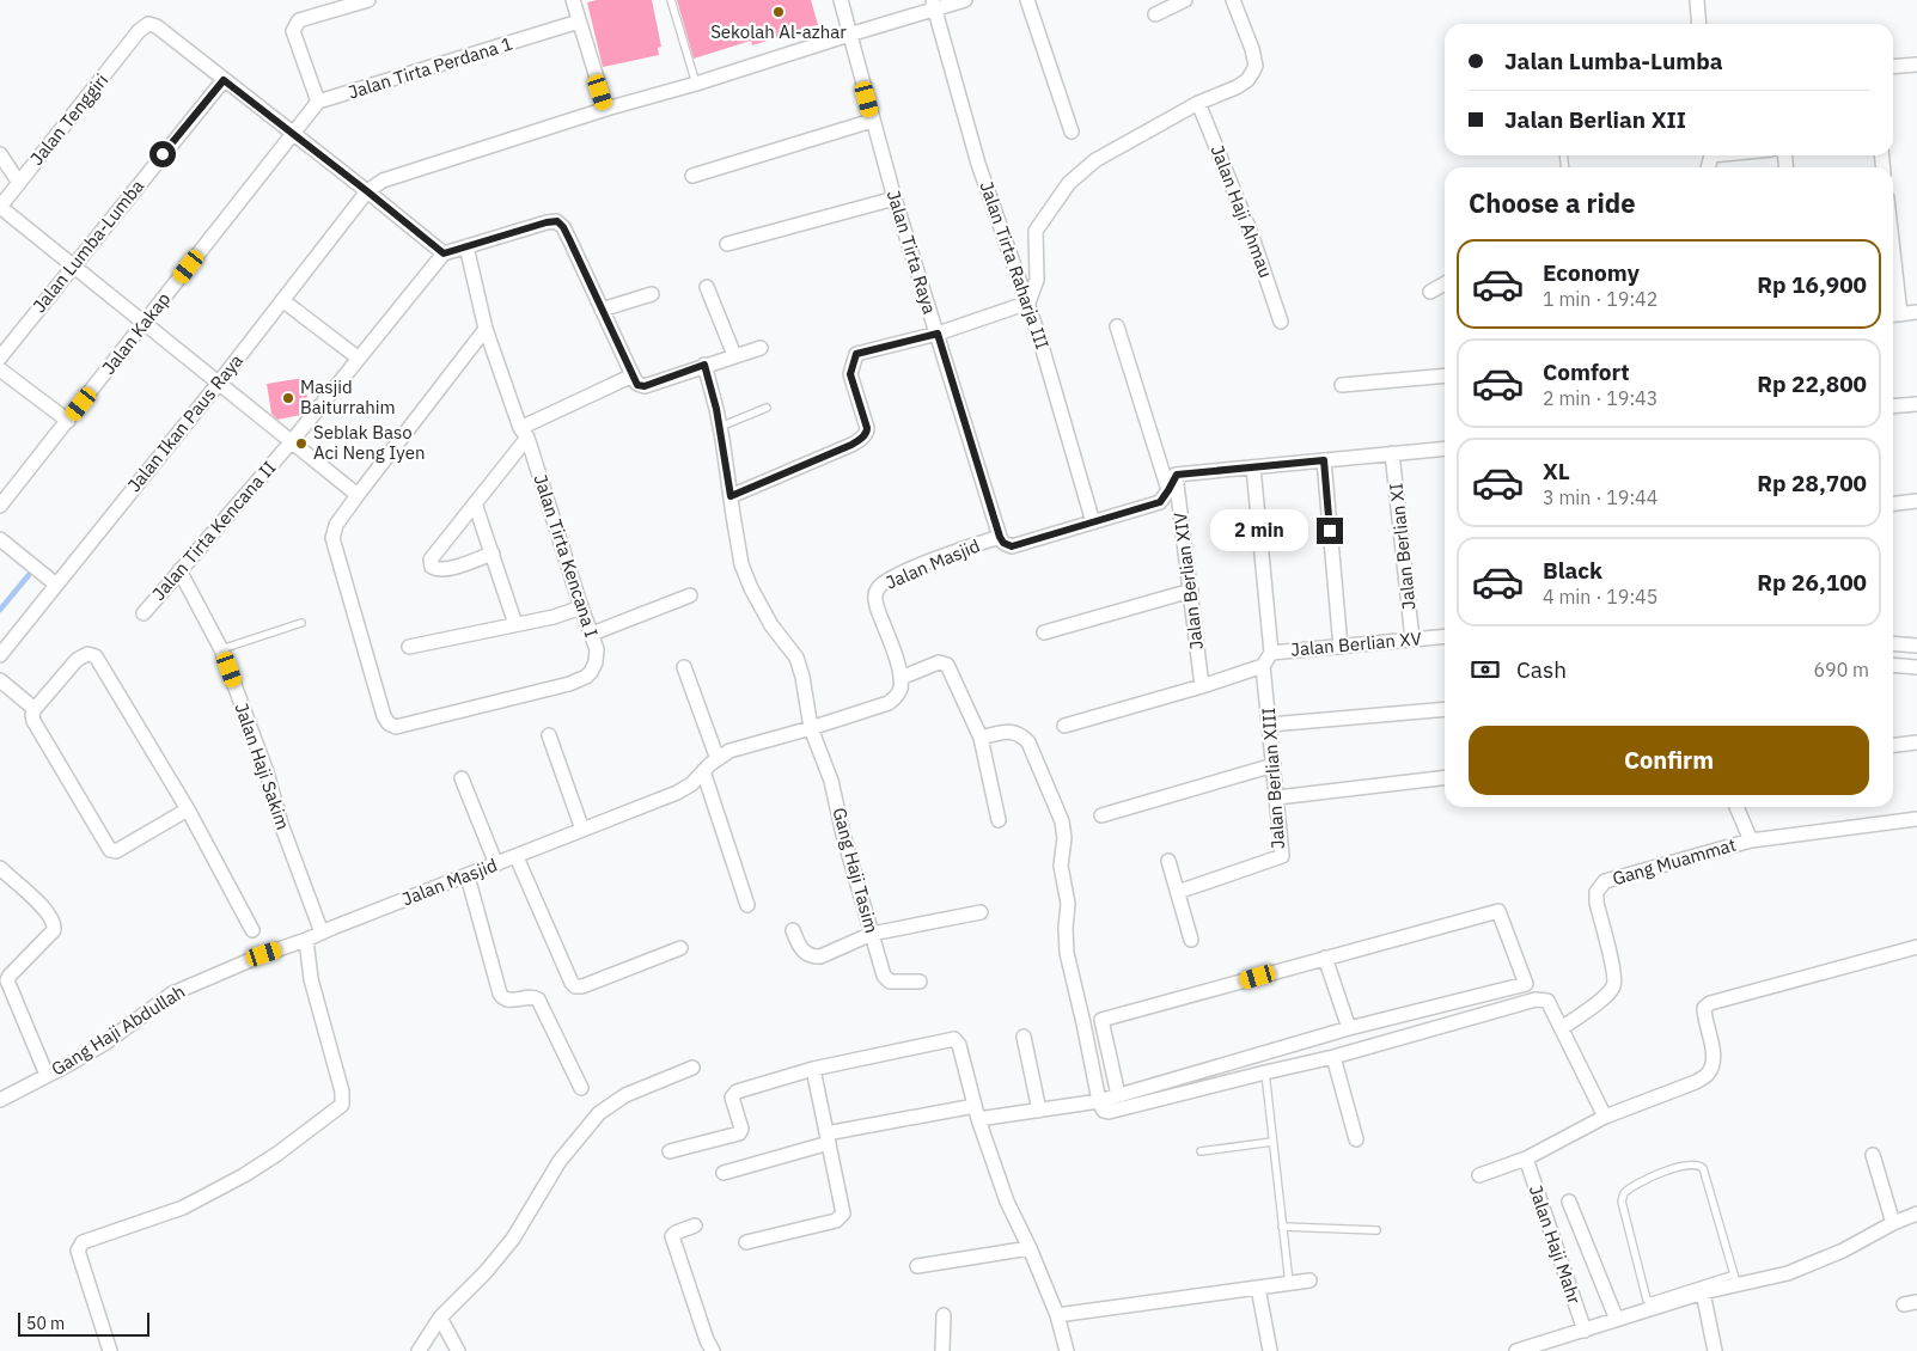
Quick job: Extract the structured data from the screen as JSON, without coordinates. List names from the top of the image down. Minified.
{"streets":{"street":["Jalan Tirta Perdana 1","Jalan Tenggiri","Jalan Haji Ahmau","Jalan Lumba-Lumba","Jalan Tirta Raya","Jalan Tirta Raharja III","Jalan Kakap","Jalan Ikan Paus Raya","Jalan Tirta Kencana II","Jalan Berlian XI","Jalan Tirta Kencana I","Jalan Masjid","Jalan Berlian XIV","Jalan Berlian XV","Jalan Haji Sakim","Jalan Berlian XIII","Gang Muammat","Gang Haji Tasim","Gang Haji Abdullah","Jalan Haji Mahr"]},"crossings":[["Jalan Tenggiri","Jalan Lumba-Lumba"],["Jalan Tirta Raya","Jalan Masjid"],["Jalan Tirta Kencana II","Jalan Haji Sakim"],["Jalan Berlian XI","Jalan Berlian XV"],["Jalan Masjid","Jalan Haji Sakim"],["Jalan Masjid","Gang Haji Tasim"],["Jalan Masjid","Gang Haji Abdullah"],["Jalan Berlian XV","Jalan Berlian XIII"]],"places":["Sekolah Al-azhar","Masjid Baiturrahim","Seblak Baso Aci Neng Iyen"],"scale_bar":"50 m","page":{"banner":["Jalan Lumba-Lumba","Jalan Berlian XII"],"heading":"Choose a ride","list":[{"name":"Economy","note":"1 min · 19:42","value":"Rp 16,900"},{"name":"Comfort","note":"2 min · 19:43","value":"Rp 22,800"},{"name":"XL","note":"3 min · 19:44","value":"Rp 28,700"},{"name":"Black","note":"4 min · 19:45","value":"Rp 26,100"}],"bubble":"2 min","pay":["Cash","690 m"],"buttons":"Confirm","scale":"50 m"}}
